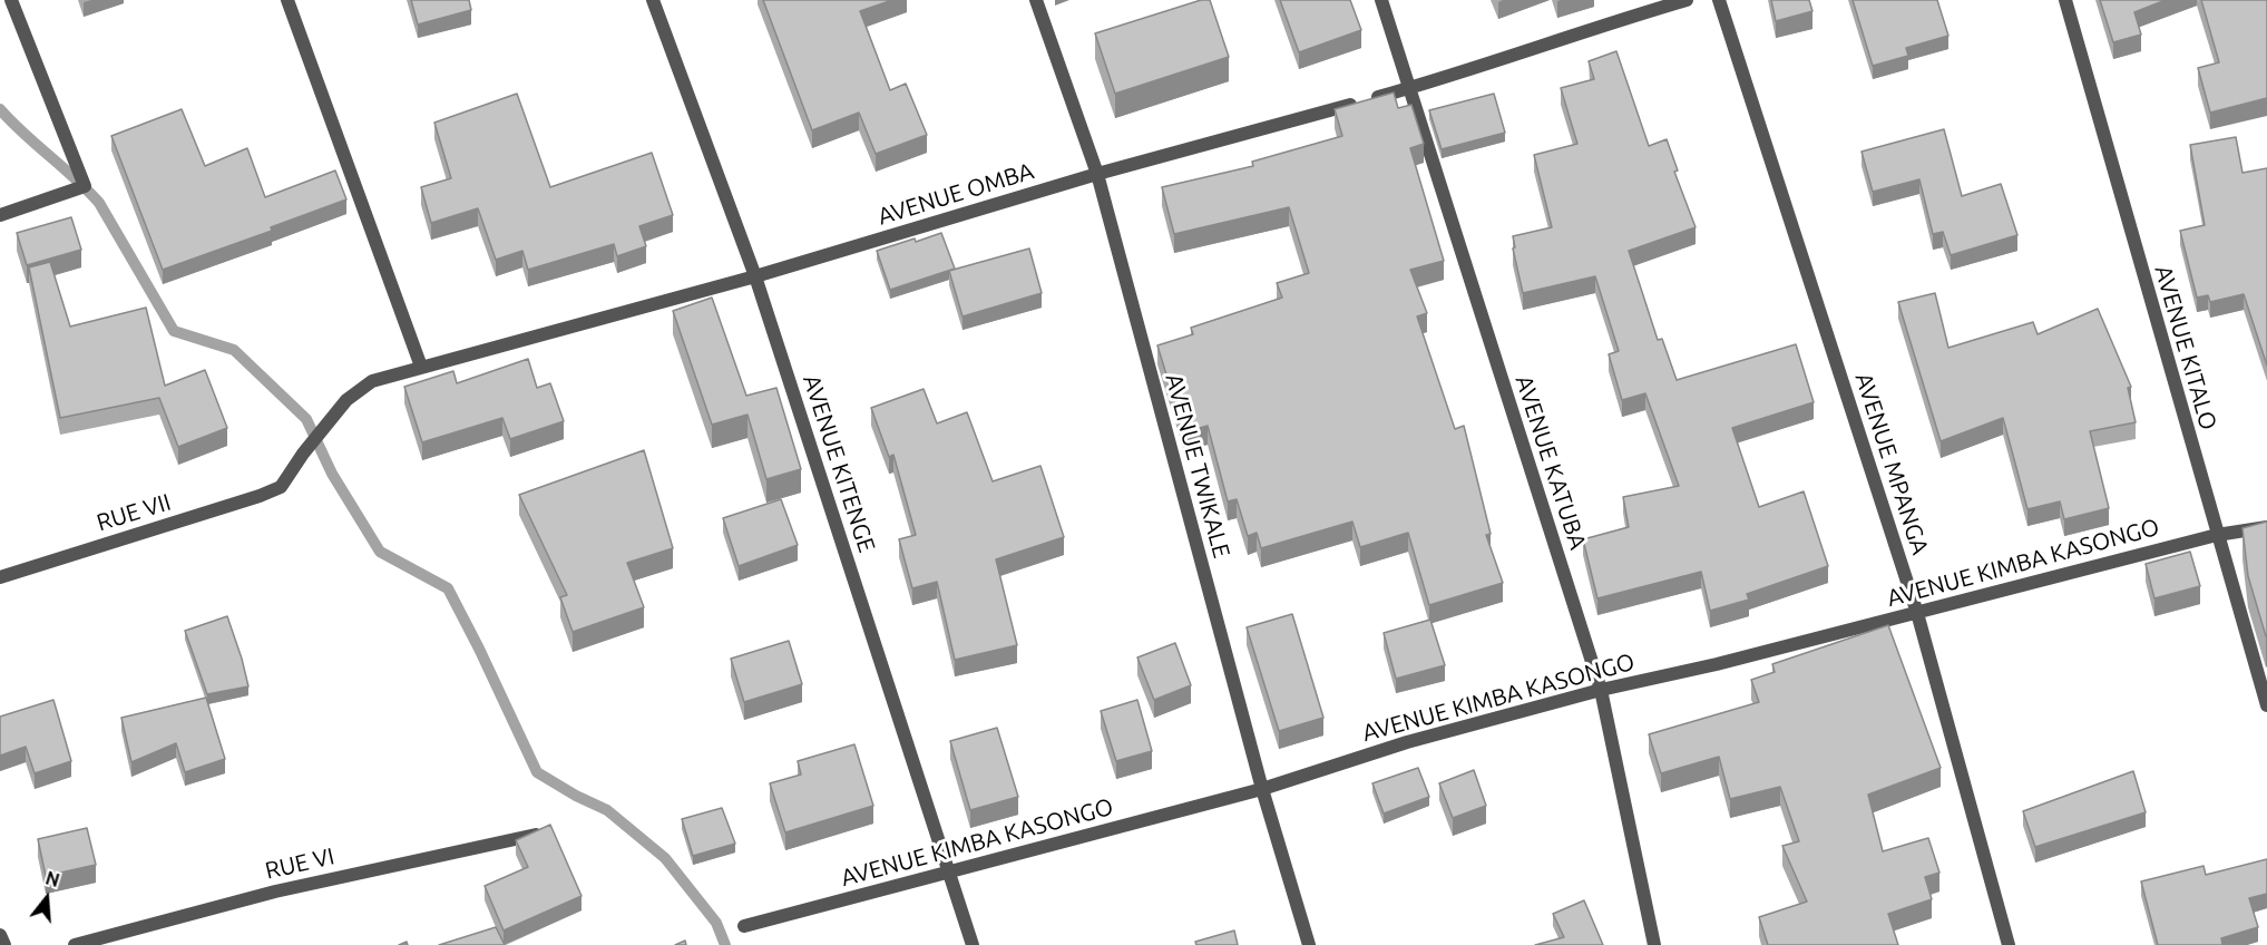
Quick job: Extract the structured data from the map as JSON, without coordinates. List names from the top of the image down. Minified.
{"streets":{"street":["AVENUE OMBA","AVENUE KITALO","AVENUE KATUBA","AVENUE KITENGE","AVENUE MPANGA","AVENUE TWIKALE","RUE VII","AVENUE KIMBA KASONGO","RUE VI"]},"crossings":[["AVENUE OMBA","AVENUE KATUBA"],["AVENUE OMBA","AVENUE KITENGE"],["AVENUE OMBA","AVENUE TWIKALE"],["AVENUE OMBA","RUE VII"],["AVENUE KITALO","AVENUE KIMBA KASONGO"],["AVENUE KATUBA","AVENUE KIMBA KASONGO"],["AVENUE KITENGE","AVENUE KIMBA KASONGO"],["AVENUE MPANGA","AVENUE KIMBA KASONGO"],["AVENUE TWIKALE","AVENUE KIMBA KASONGO"]],"north":"top"}
